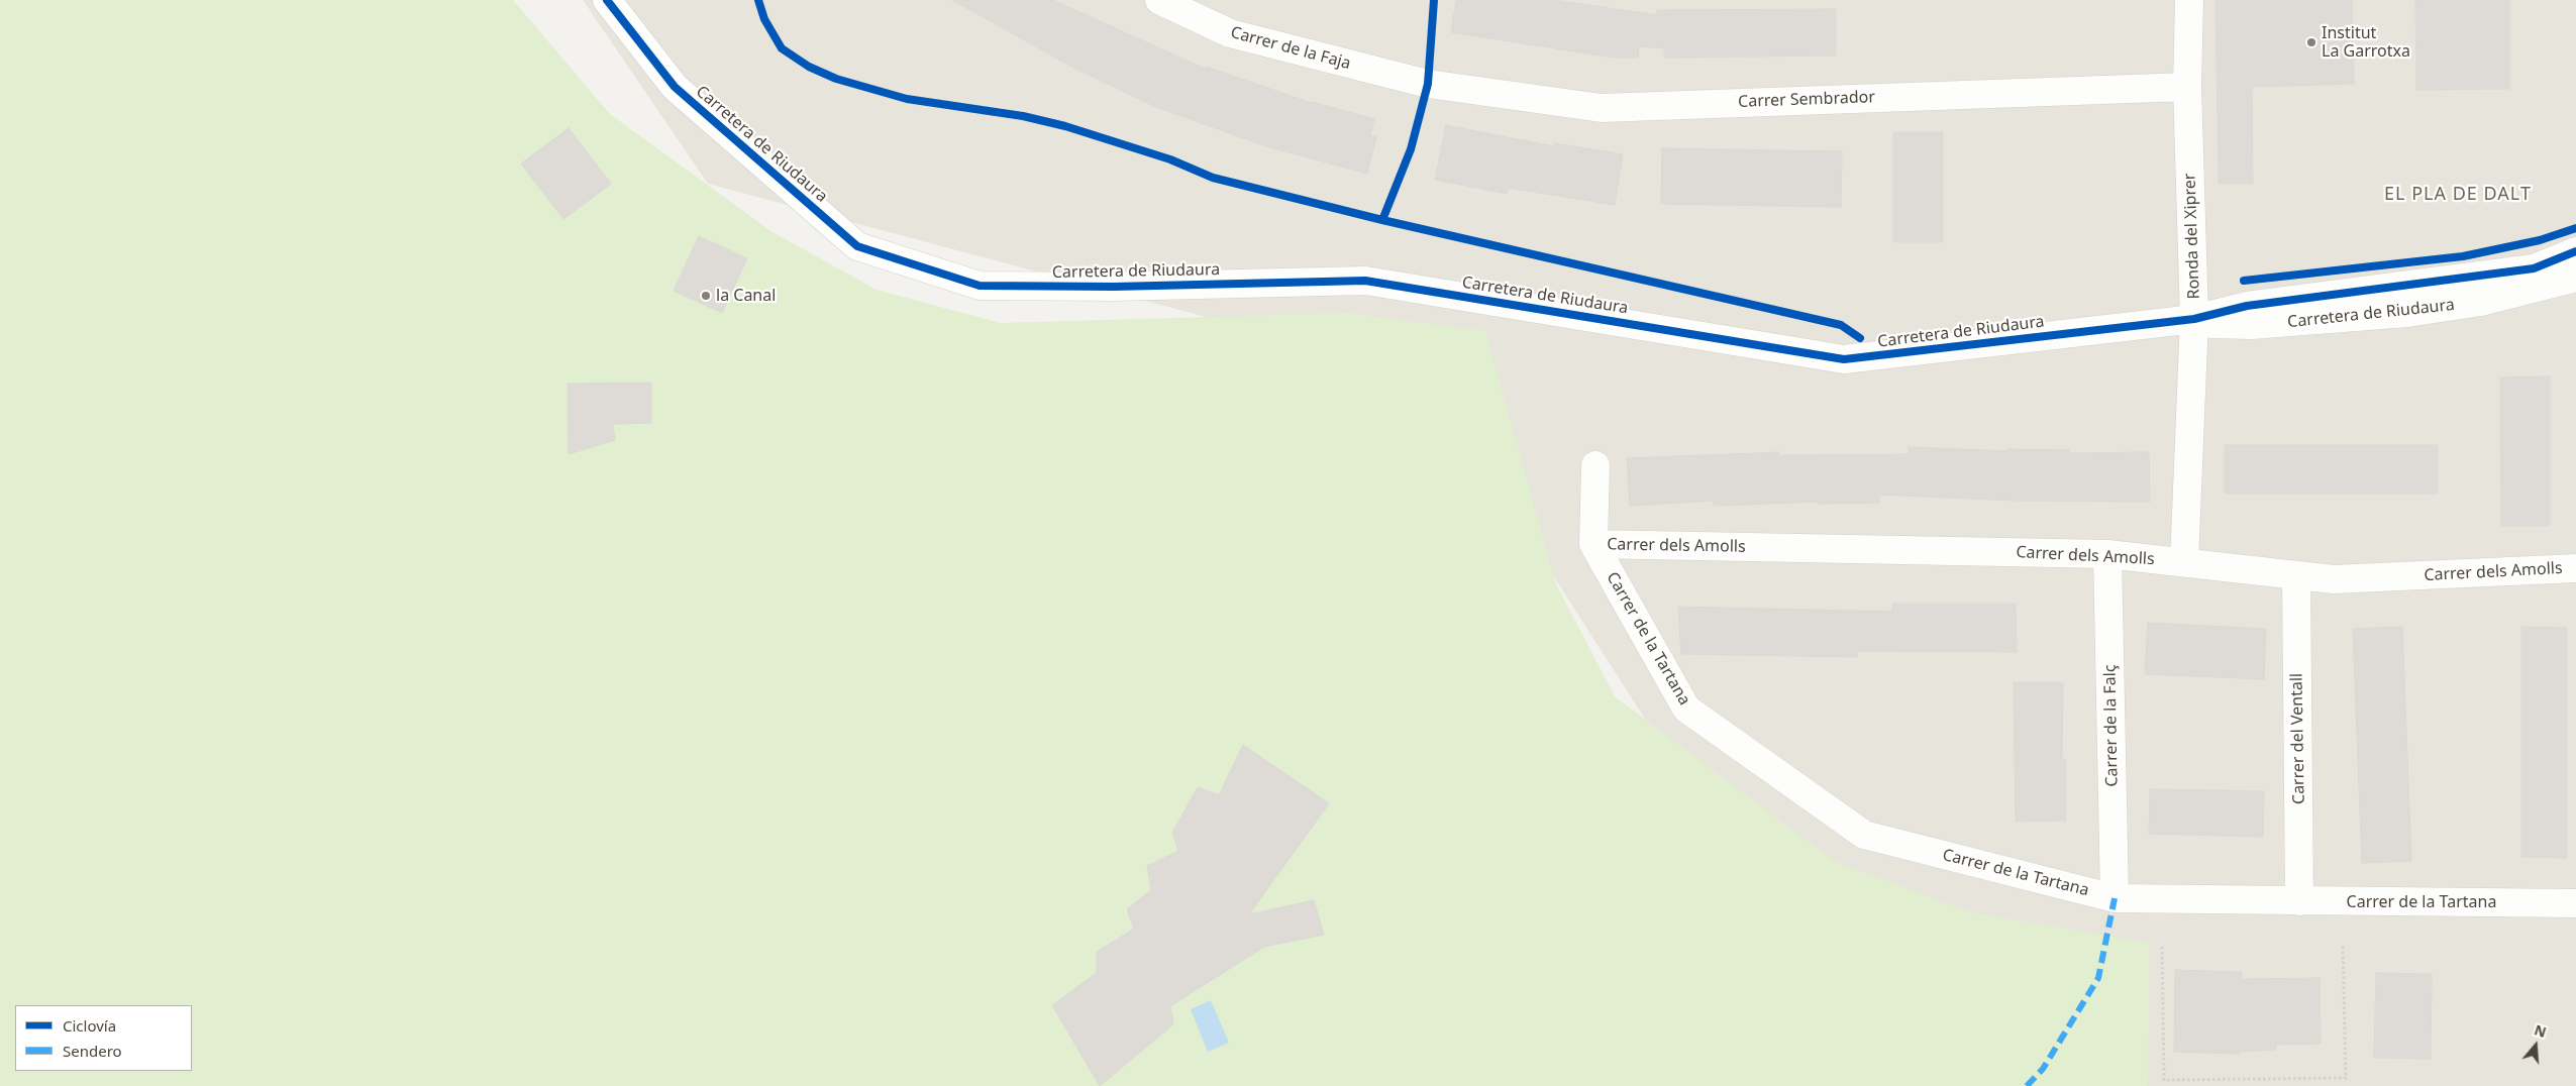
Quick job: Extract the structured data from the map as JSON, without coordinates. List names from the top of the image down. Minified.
{"streets":{"street":["Carrer de la Faja","Carrer Sembrador","Carretera de Riudaura","Ronda del Xiprer","Carrer dels Amolls","Carrer de la Tartana","Carrer de la Falç","Carrer del Ventall"]},"crossings":[["Carrer de la Faja","Carrer Sembrador"],["Carrer Sembrador","Ronda del Xiprer"],["Carretera de Riudaura","Ronda del Xiprer"],["Ronda del Xiprer","Carrer dels Amolls"],["Carrer dels Amolls","Carrer de la Tartana"],["Carrer dels Amolls","Carrer de la Falç"],["Carrer dels Amolls","Carrer del Ventall"],["Carrer de la Tartana","Carrer de la Falç"],["Carrer de la Tartana","Carrer del Ventall"]],"districts":["EL PLA DE DALT"],"places":["Institut La Garrotxa","la Canal"],"legend":["Ciclovía","Sendero"],"north":"top"}
